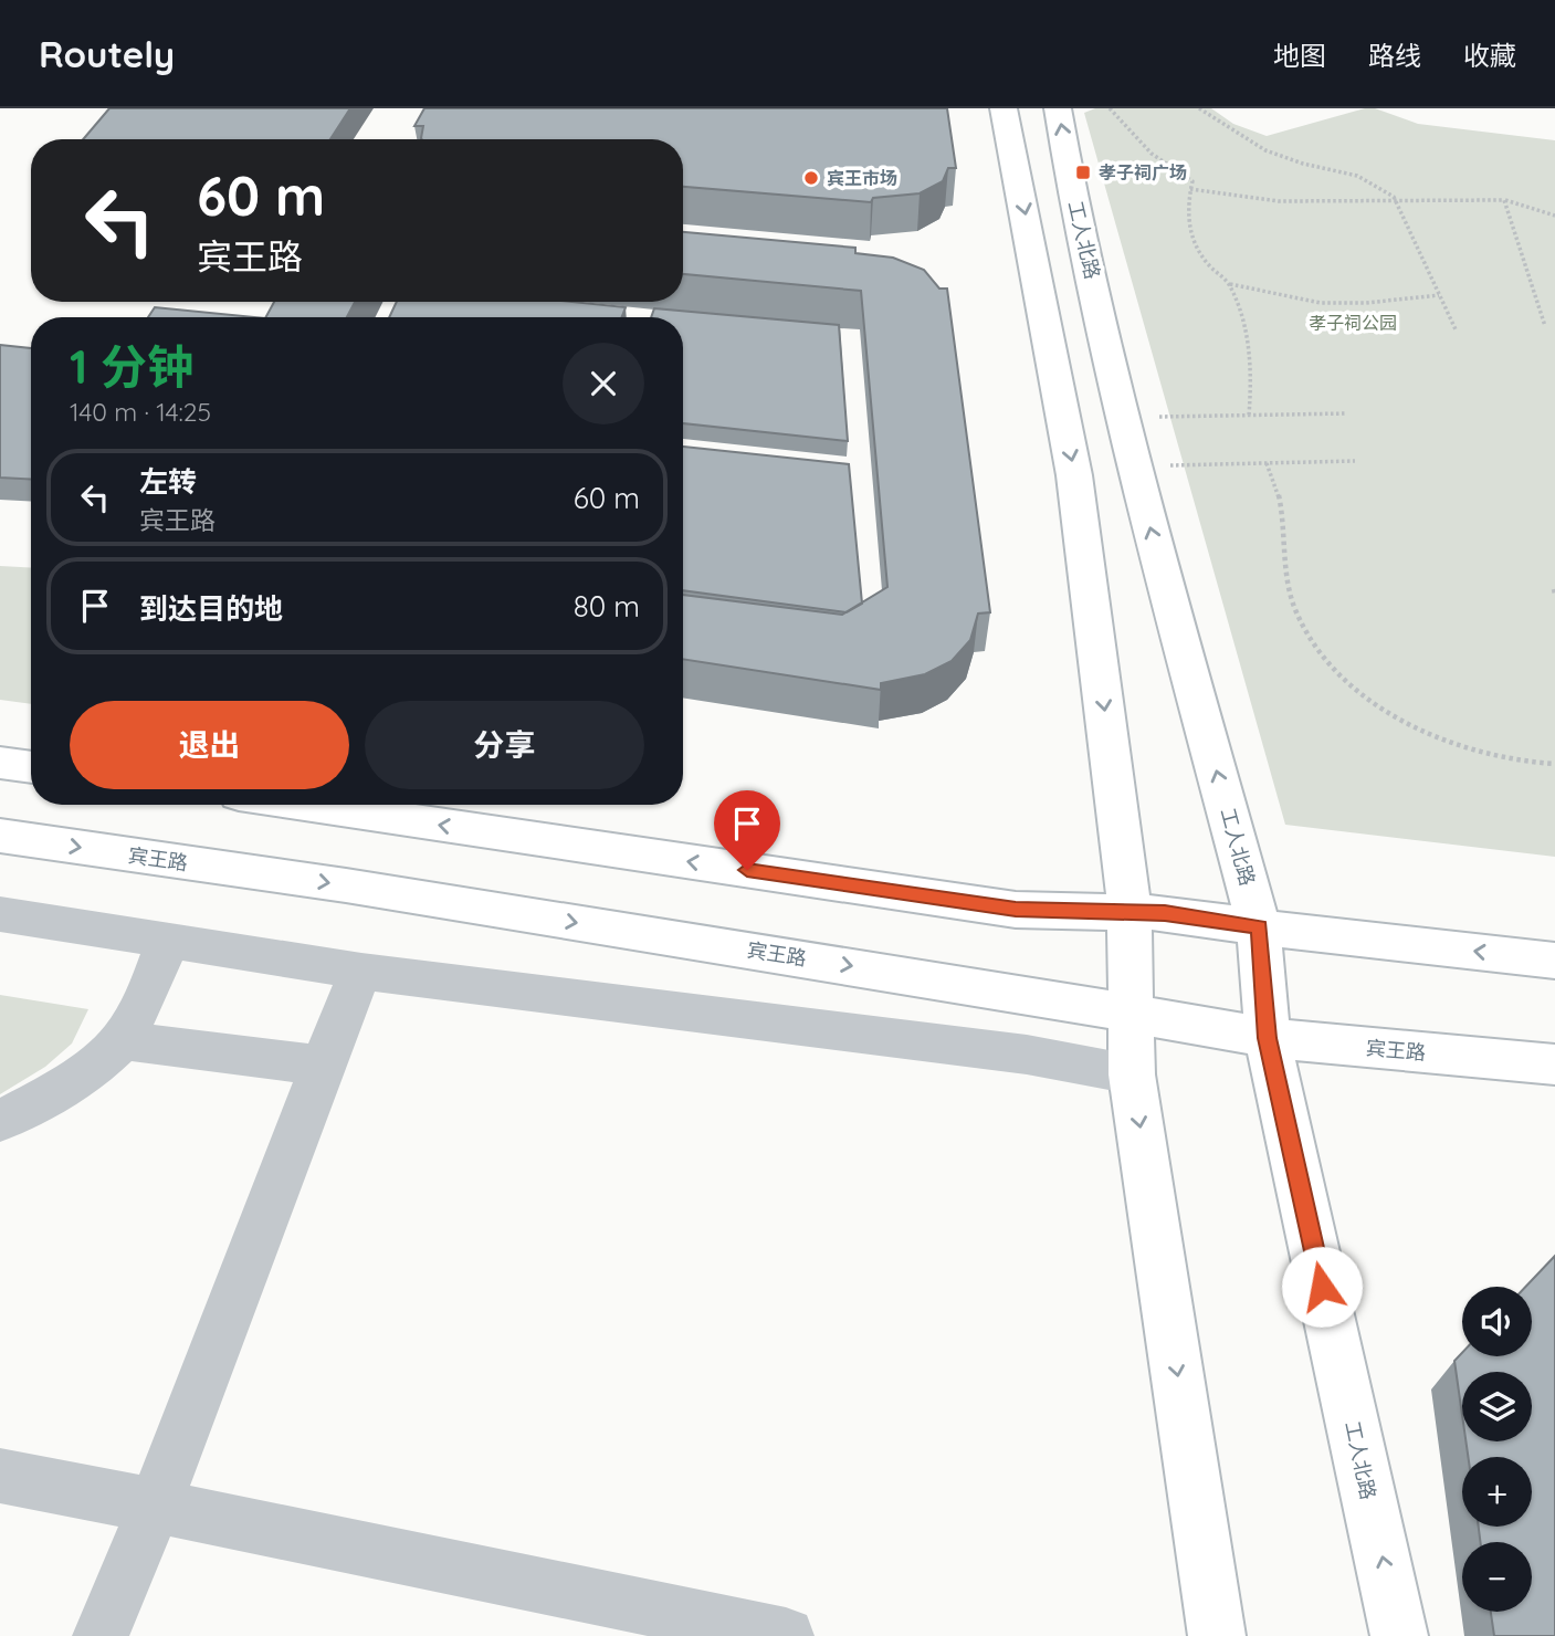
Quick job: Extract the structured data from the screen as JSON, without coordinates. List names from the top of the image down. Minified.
{"streets":{"street":["工人北路","宾王路"]},"crossings":[["工人北路","宾王路"]],"parks":["孝子祠公园"],"places":{"transit":["孝子祠广场"],"other":["宾王市场"]},"page":{"header":"Routely","nav":["地图","路线","收藏"],"turn":["60 m","宾王路"],"heading":["1 分钟","140 m · 14:25"],"list":[{"name":"左转","note":"宾王路","value":"60 m"},{"name":"到达目的地","value":"80 m"}],"buttons":["退出","分享"],"map_buttons":["+","−"]}}
